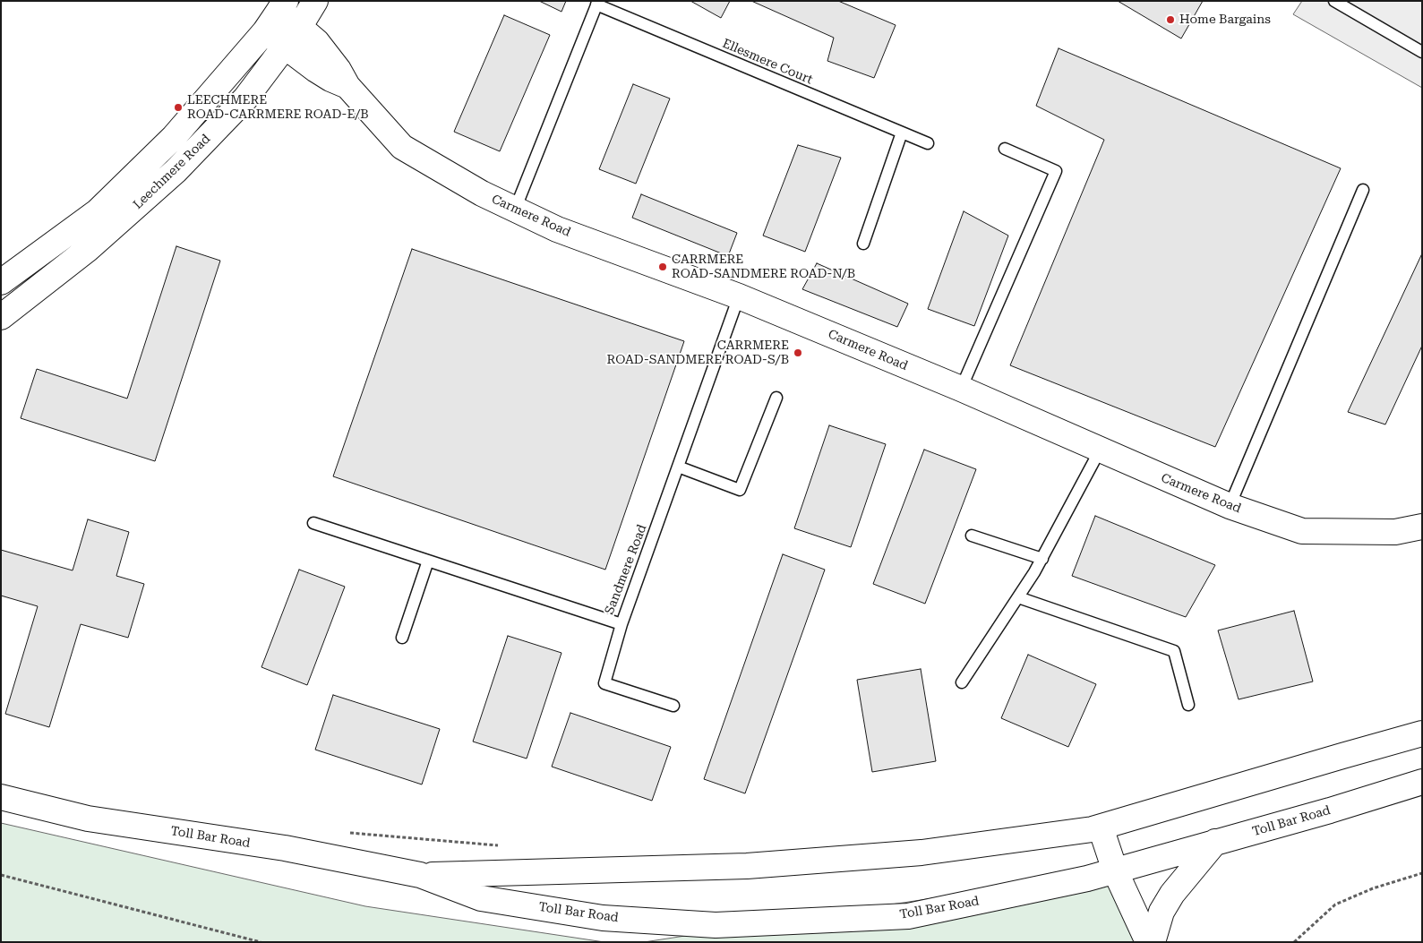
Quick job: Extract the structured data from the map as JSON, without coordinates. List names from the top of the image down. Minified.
{"streets":{"main road":["Leechmere Road","Carmere Road","Toll Bar Road"],"lane":["Ellesmere Court","Sandmere Road"]},"crossings":[["Ellesmere Court","Carmere Road"],["Leechmere Road","Carmere Road"],["Carmere Road","Sandmere Road"]],"places":["Home Bargains","LEECHMERE ROAD-CARRMERE ROAD-E/B","CARRMERE ROAD-SANDMERE ROAD-N/B","CARRMERE ROAD-SANDMERE ROAD-S/B"]}
